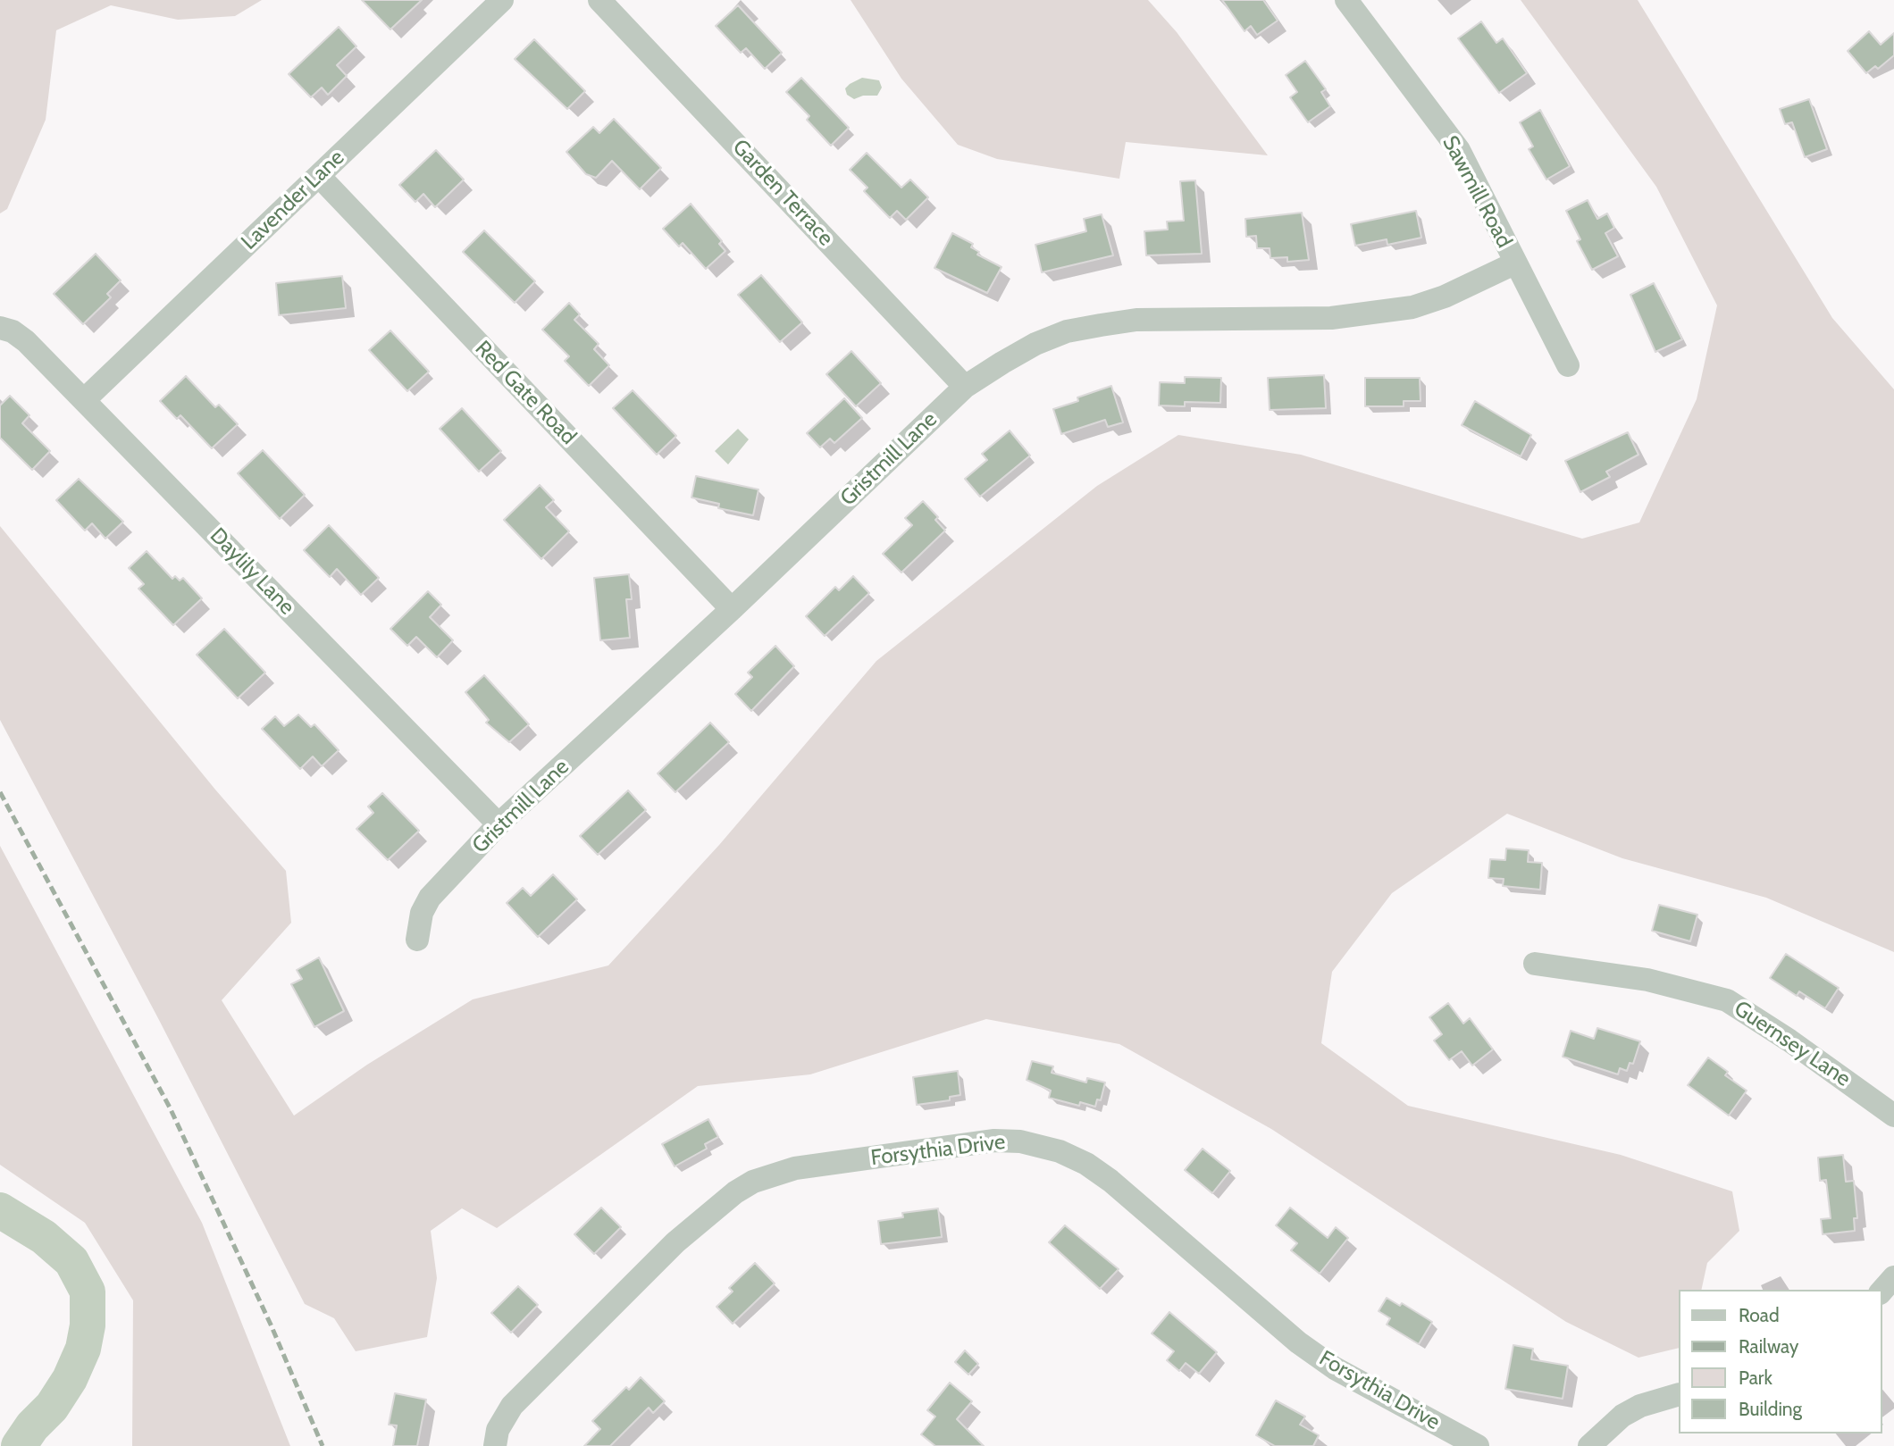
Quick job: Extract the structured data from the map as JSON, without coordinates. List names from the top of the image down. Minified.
{"streets":{"street":["Sawmill Road","Garden Terrace","Lavender Lane","Red Gate Road","Gristmill Lane","Daylily Lane","Guernsey Lane","Forsythia Drive"]},"crossings":[["Sawmill Road","Gristmill Lane"],["Garden Terrace","Gristmill Lane"],["Lavender Lane","Red Gate Road"],["Lavender Lane","Daylily Lane"],["Red Gate Road","Gristmill Lane"],["Gristmill Lane","Daylily Lane"]],"legend":["Road","Railway","Park","Building"]}
